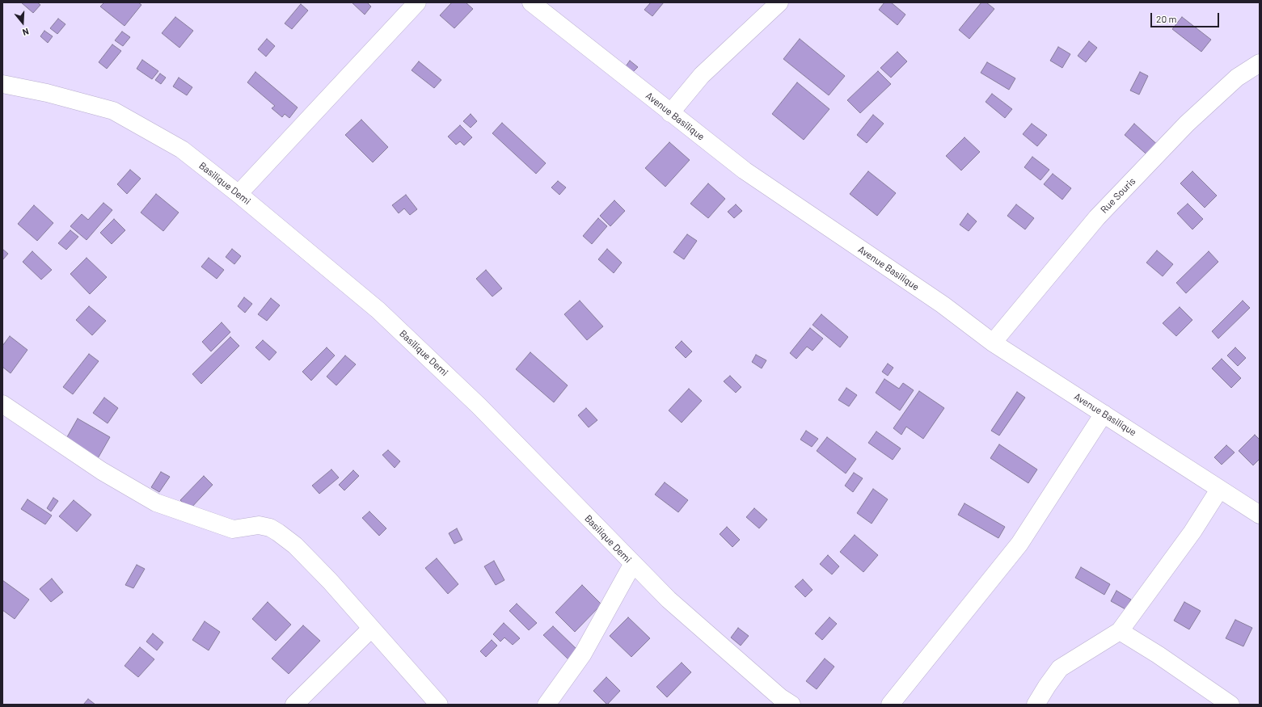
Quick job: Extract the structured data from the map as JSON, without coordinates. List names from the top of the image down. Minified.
{"streets":{"street":["Avenue Basilique","Basilique Demi","Rue Souris"]},"crossings":[["Avenue Basilique","Rue Souris"]],"scale_bar":"20 m","north":"bottom"}
